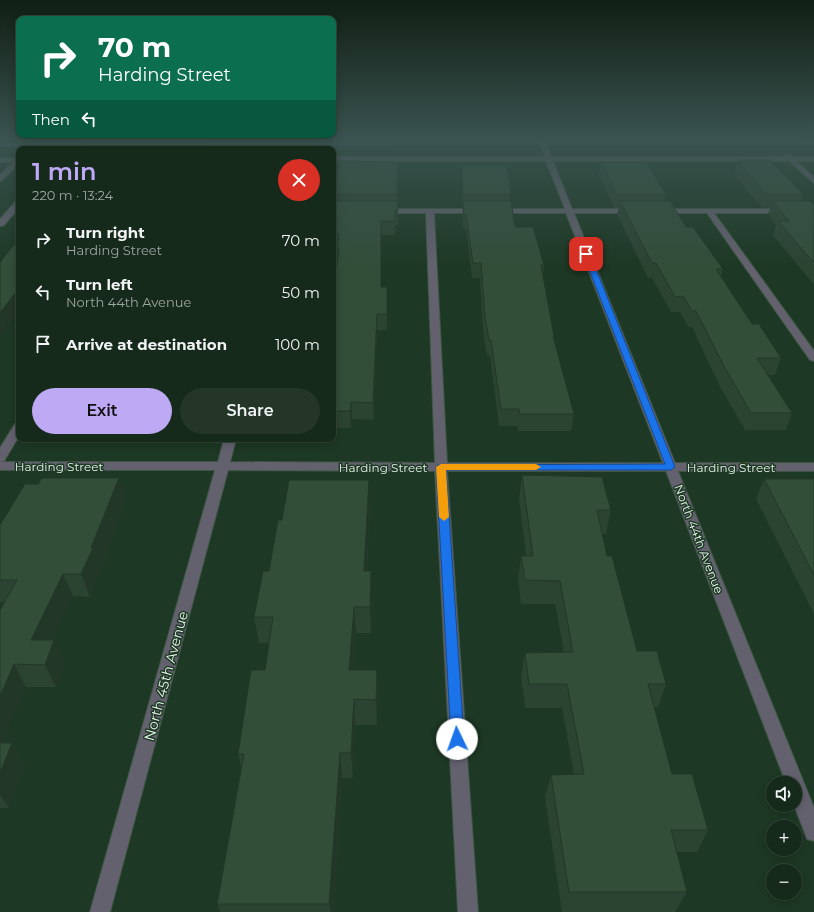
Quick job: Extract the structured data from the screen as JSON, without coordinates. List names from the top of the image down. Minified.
{"streets":{"street":["Harding Street","North 44th Avenue","North 45th Avenue"]},"crossings":[["Harding Street","North 44th Avenue"],["Harding Street","North 45th Avenue"]],"page":{"turn":["70 m","Harding Street"],"then":"Then","heading":["1 min","220 m · 13:24"],"list":[{"name":"Turn right","note":"Harding Street","value":"70 m"},{"name":"Turn left","note":"North 44th Avenue","value":"50 m"},{"name":"Arrive at destination","value":"100 m"}],"buttons":["Exit","Share"],"map_buttons":["+","−"]}}
